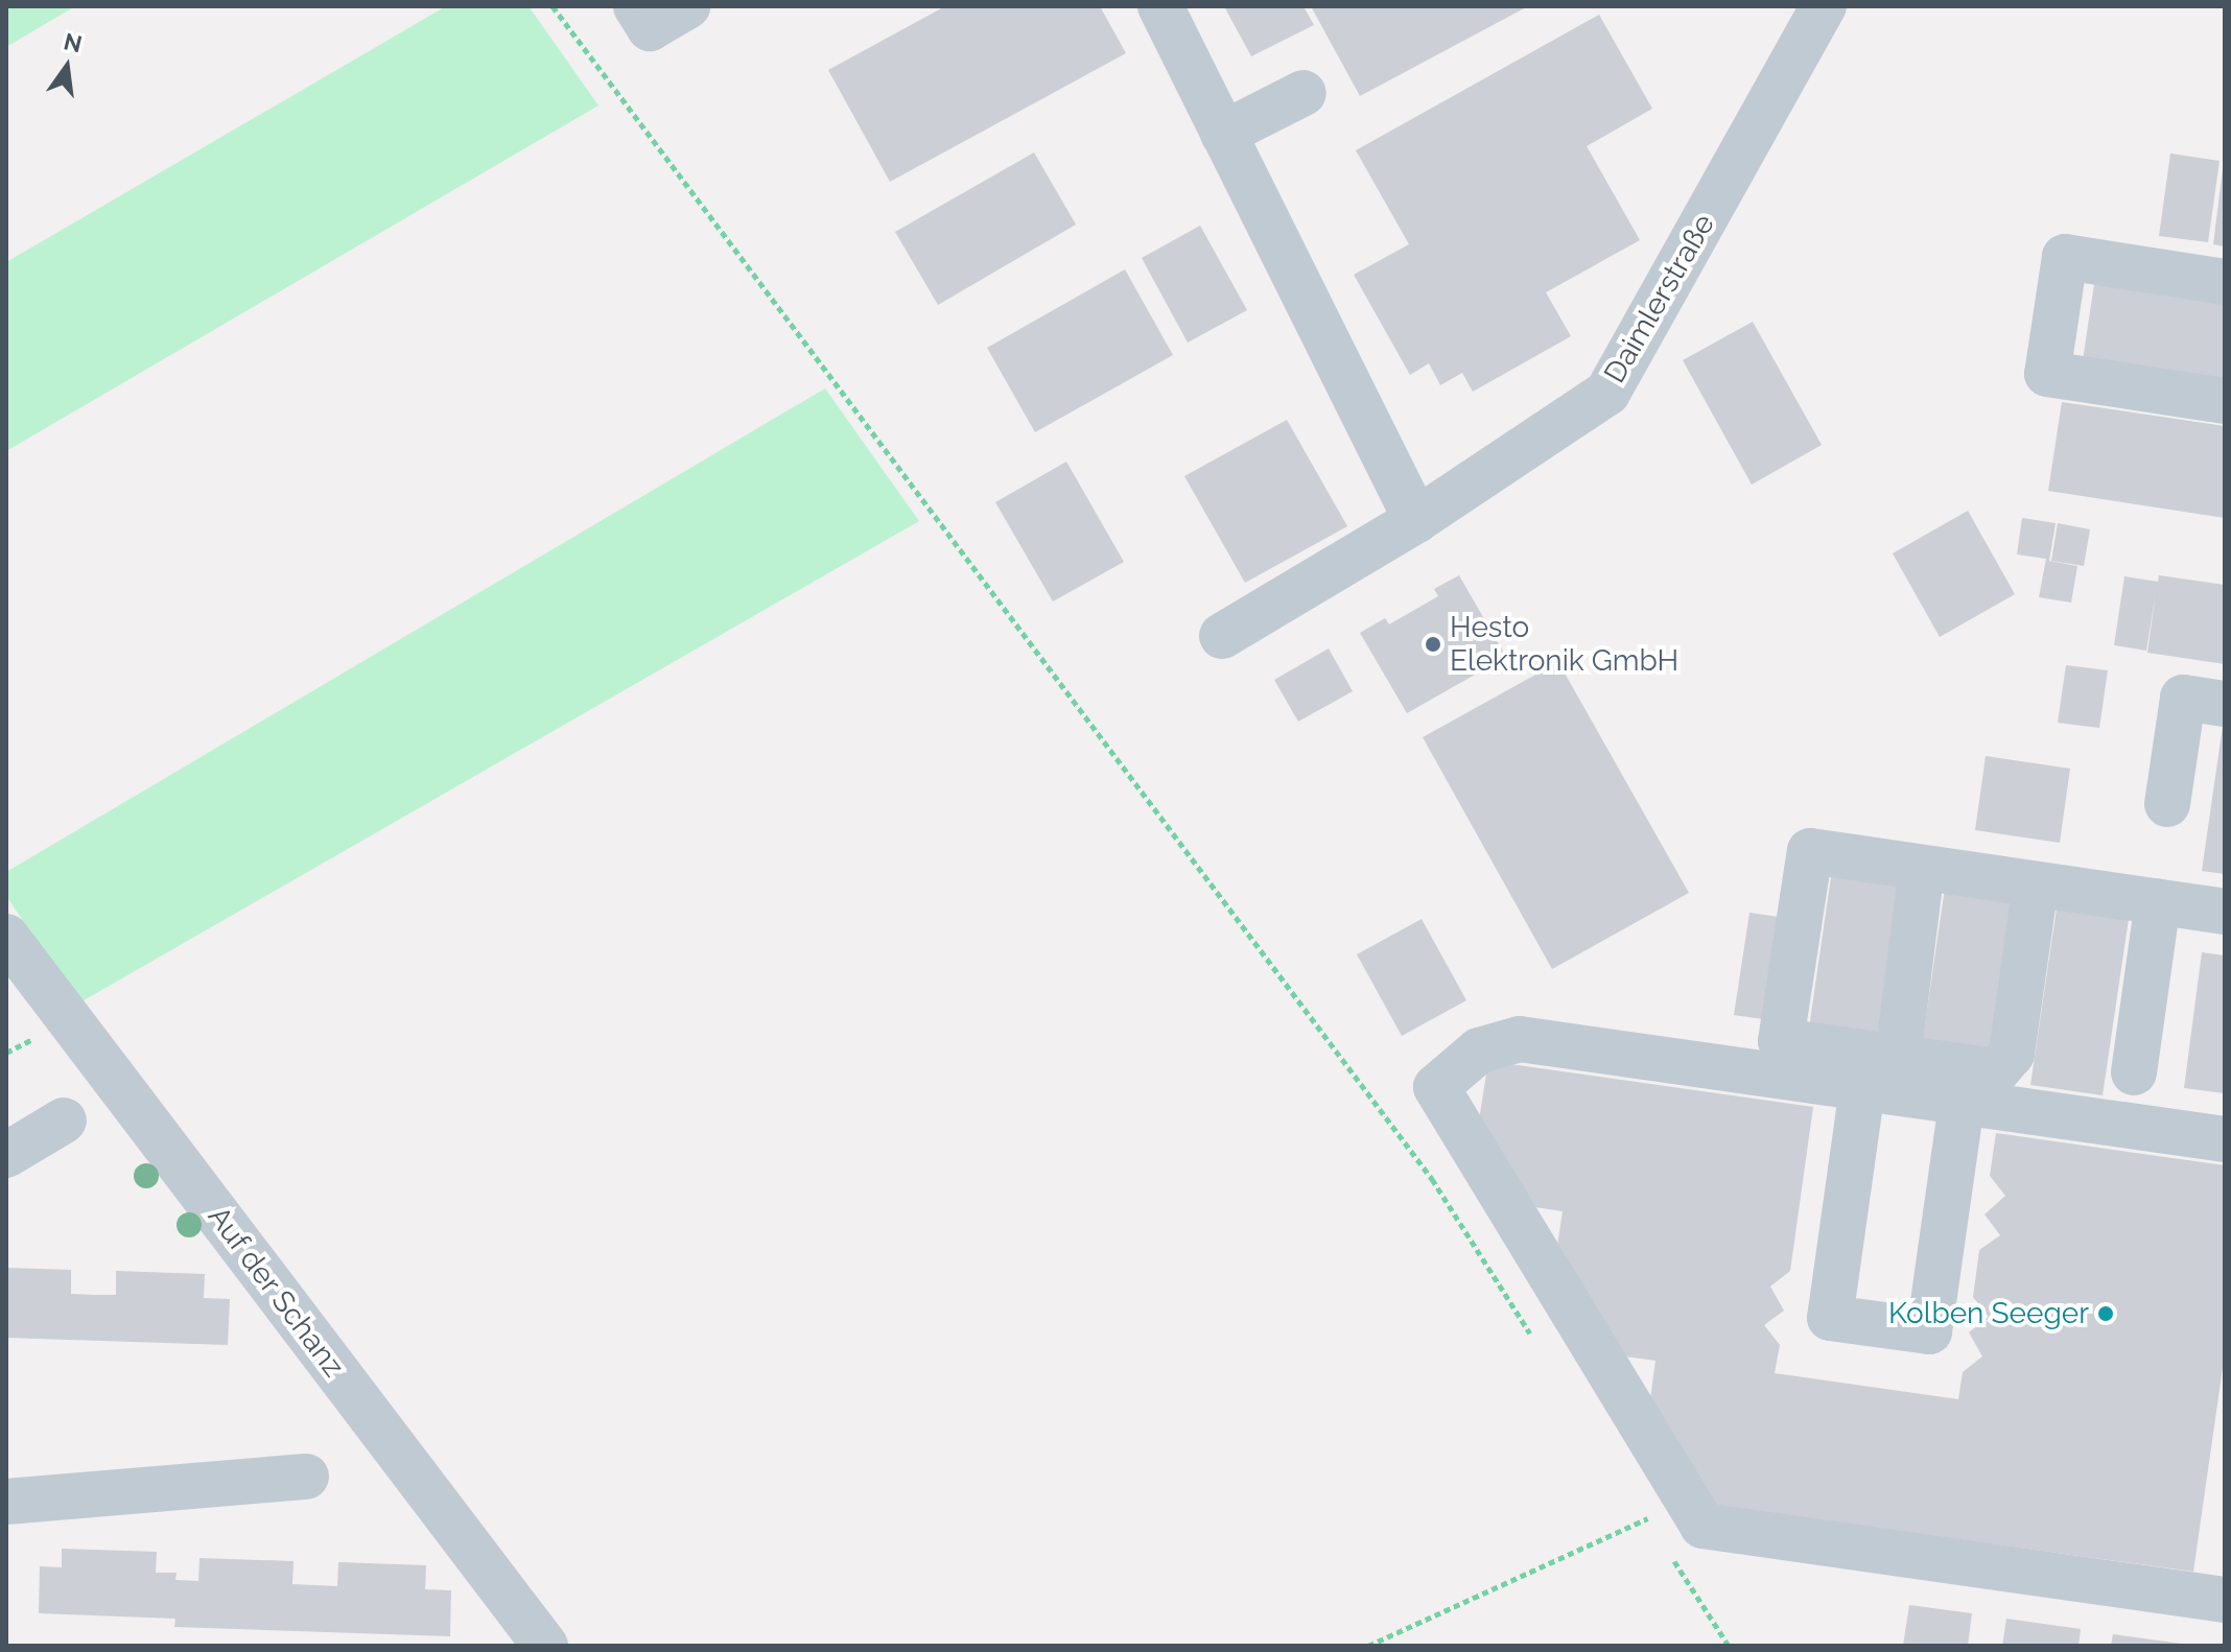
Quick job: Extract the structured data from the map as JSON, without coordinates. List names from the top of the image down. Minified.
{"streets":{"street":["Daimlerstraße","Auf der Schanz"]},"places":["Hesto Elektronik GmbH","Kolben Seeger"],"north":"top"}
